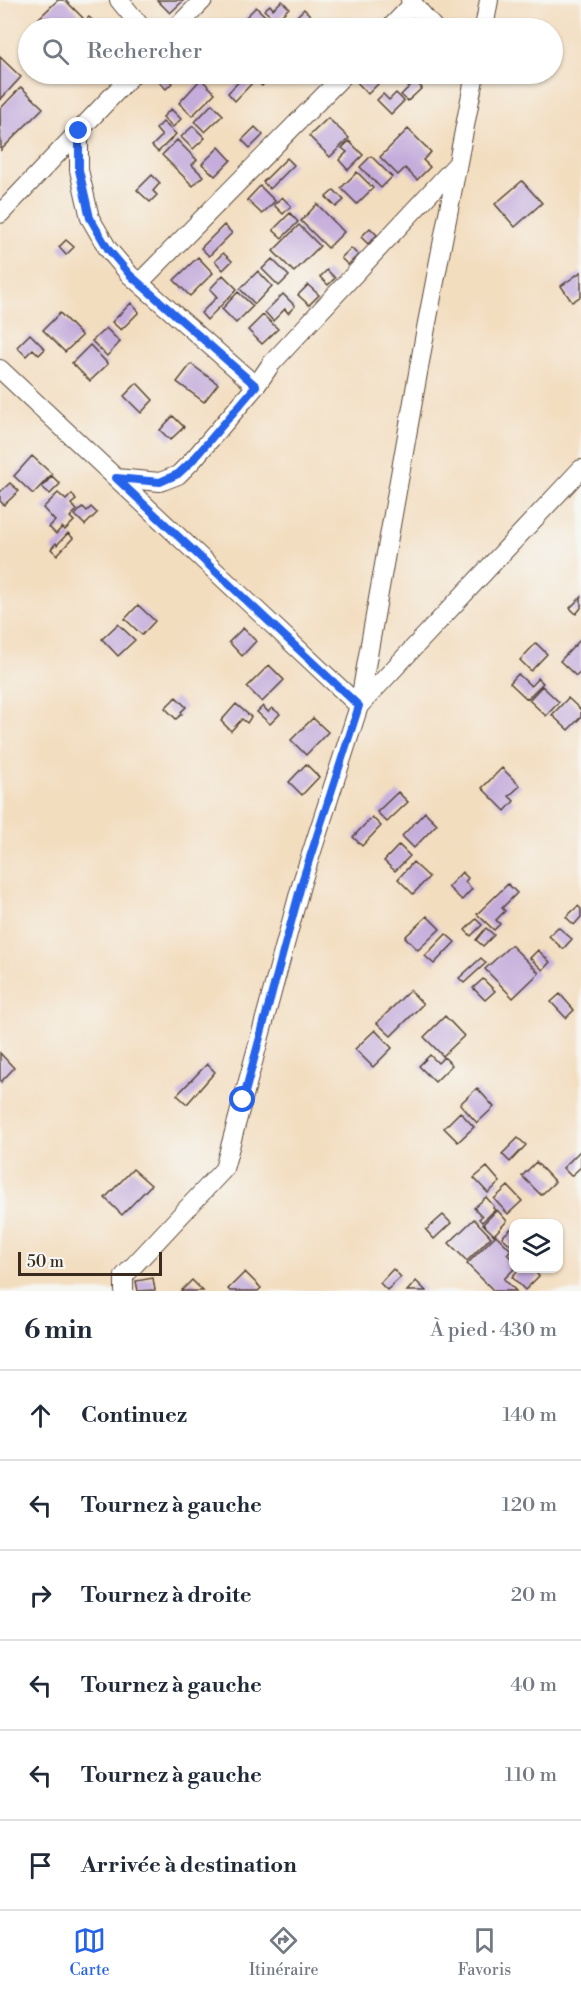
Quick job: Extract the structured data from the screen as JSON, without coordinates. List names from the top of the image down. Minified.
{"scale_bar":"50 m","page":{"search":"Rechercher","scale":"50 m","heading":["6 min","À pied · 430 m"],"list":[["Continuez","140 m"],["Tournez à gauche","120 m"],["Tournez à droite","20 m"],["Tournez à gauche","40 m"],["Tournez à gauche","110 m"],"Arrivée à destination"],"nav":["Carte","Itinéraire","Favoris"]}}
